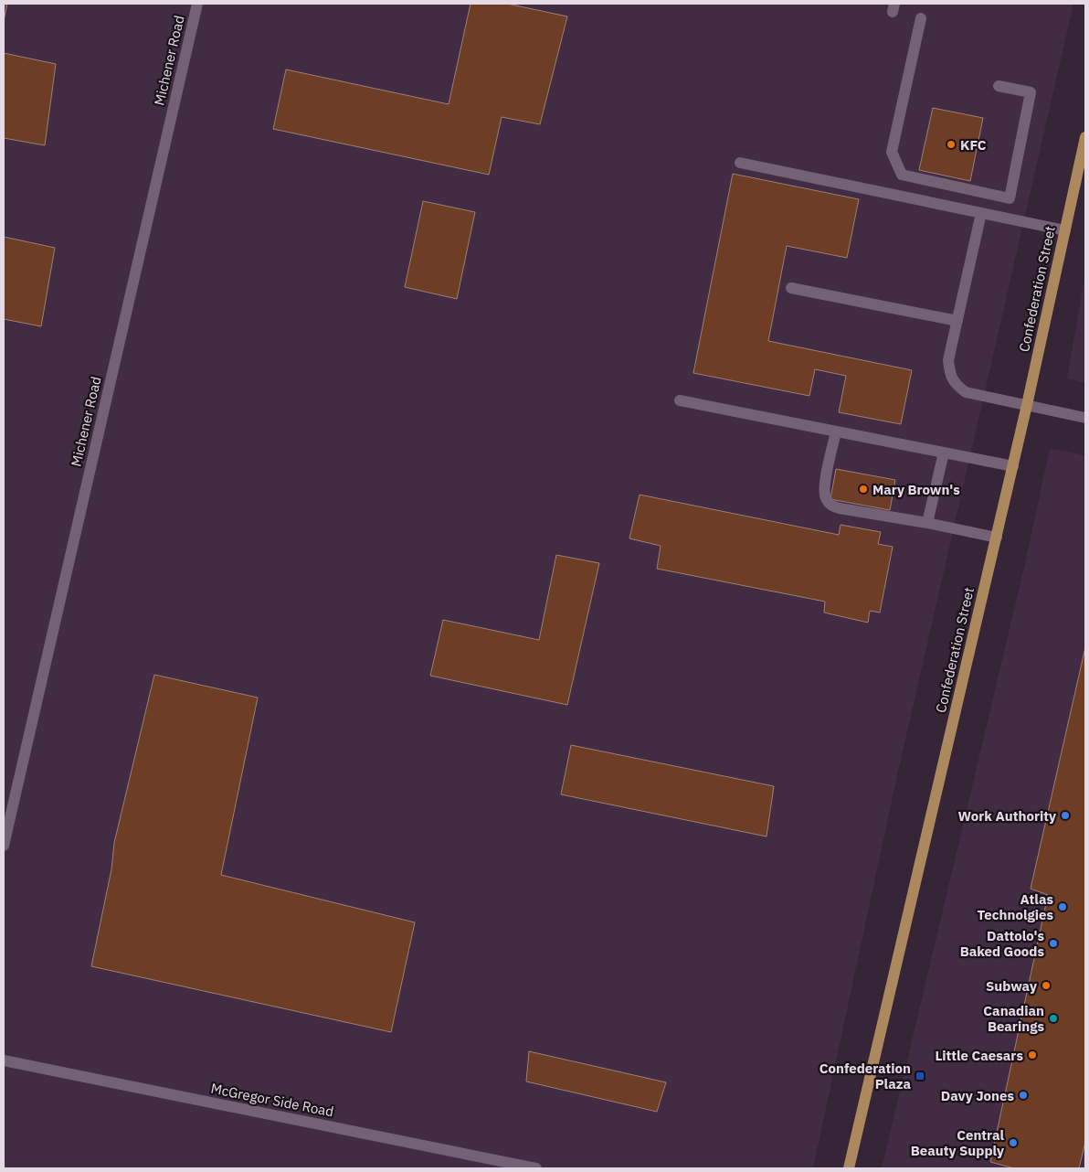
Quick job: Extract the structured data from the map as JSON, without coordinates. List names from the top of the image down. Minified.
{"streets":{"main road":["Confederation Street"],"street":["Michener Road","McGregor Side Road"]},"places":{"other":["KFC","Mary Brown's","Work Authority","Atlas Technolgies","Dattolo's Baked Goods","Subway","Canadian Bearings","Little Caesars","Davy Jones","Central Beauty Supply"],"transit":["Confederation Plaza"]}}
